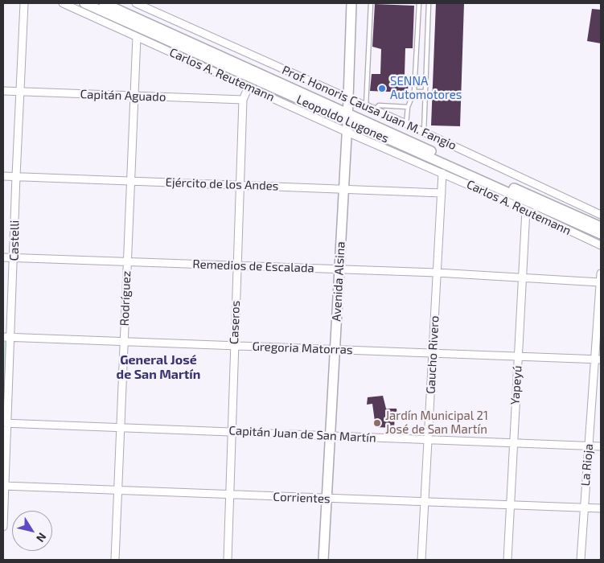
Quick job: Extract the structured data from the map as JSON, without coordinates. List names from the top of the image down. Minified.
{"streets":{"main road":["Leopoldo Lugones","Avenida Alsina"],"street":["Carlos A. Reutemann","Capitán Aguado","Prof. Honoris Causa Juan M. Fangio","Ejército de los Andes","Castelli","Remedios de Escalada","Rodríguez","Caseros","Gregoria Matorras","Gaucho Rivero","Yapeyú","Capitán Juan de San Martín","La Rioja","Corrientes"]},"crossings":[["Carlos A. Reutemann","Leopoldo Lugones"],["Carlos A. Reutemann","Avenida Alsina"],["Carlos A. Reutemann","Rodríguez"],["Carlos A. Reutemann","Caseros"],["Carlos A. Reutemann","Gaucho Rivero"],["Carlos A. Reutemann","Yapeyú"],["Capitán Aguado","Castelli"],["Capitán Aguado","Rodríguez"],["Capitán Aguado","Caseros"],["Prof. Honoris Causa Juan M. Fangio","Avenida Alsina"],["Leopoldo Lugones","Avenida Alsina"],["Ejército de los Andes","Castelli"],["Ejército de los Andes","Avenida Alsina"],["Ejército de los Andes","Rodríguez"],["Ejército de los Andes","Caseros"],["Ejército de los Andes","Gaucho Rivero"],["Castelli","Remedios de Escalada"],["Castelli","Gregoria Matorras"],["Castelli","Capitán Juan de San Martín"],["Castelli","Corrientes"],["Remedios de Escalada","Avenida Alsina"],["Remedios de Escalada","Rodríguez"],["Remedios de Escalada","Caseros"],["Remedios de Escalada","Gaucho Rivero"],["Remedios de Escalada","Yapeyú"],["Remedios de Escalada","La Rioja"],["Avenida Alsina","Gregoria Matorras"],["Avenida Alsina","Capitán Juan de San Martín"],["Avenida Alsina","Corrientes"],["Rodríguez","Gregoria Matorras"],["Rodríguez","Capitán Juan de San Martín"],["Rodríguez","Corrientes"],["Caseros","Gregoria Matorras"],["Caseros","Capitán Juan de San Martín"],["Caseros","Corrientes"],["Gregoria Matorras","Gaucho Rivero"],["Gregoria Matorras","Yapeyú"],["Gregoria Matorras","La Rioja"],["Gaucho Rivero","Capitán Juan de San Martín"],["Gaucho Rivero","Corrientes"],["Yapeyú","Capitán Juan de San Martín"],["Yapeyú","Corrientes"],["Capitán Juan de San Martín","La Rioja"],["La Rioja","Corrientes"]],"districts":["General José de San Martín"],"places":["SENNA Automotores","Jardín Municipal 21 José de San Martín"],"north":"bottom right"}
